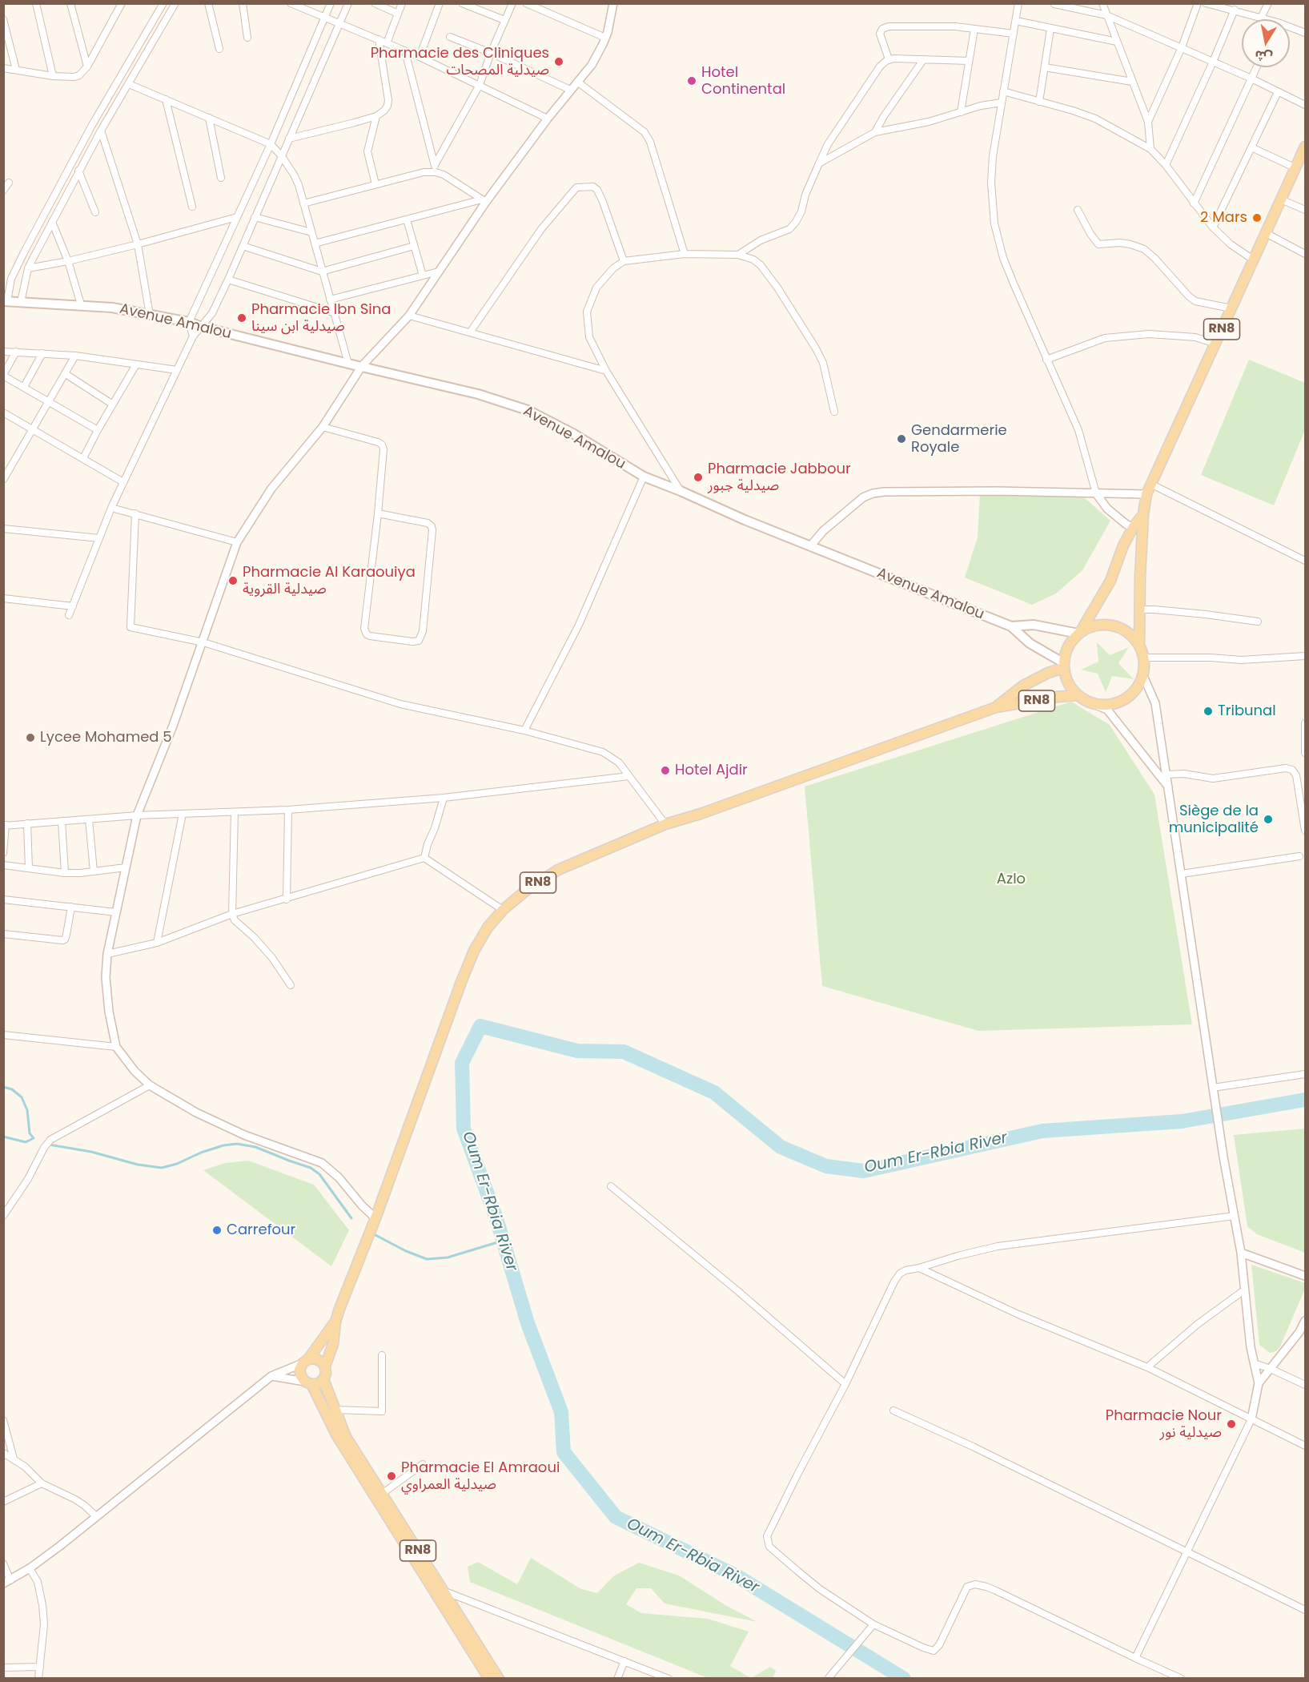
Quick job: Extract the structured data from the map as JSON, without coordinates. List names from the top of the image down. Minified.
{"streets":{"main road":["Avenue Amalou","RN8"]},"water":["Oum Er-Rbia River"],"parks":["Azlo"],"places":["Pharmacie des Cliniques صيدلية المصحات","Hotel Continental","2 Mars","Pharmacie Ibn Sina صيدلية ابن سينا","Gendarmerie Royale","Pharmacie Jabbour صيدلية جبور","Pharmacie Al Karaouiya صيدلية القروية","Tribunal","Lycee Mohamed 5","Hotel Ajdir","Siège de la municipalité","Carrefour","Pharmacie Nour صيدلية نور","Pharmacie El Amraoui صيدلية العمراوي"],"north":"bottom"}
